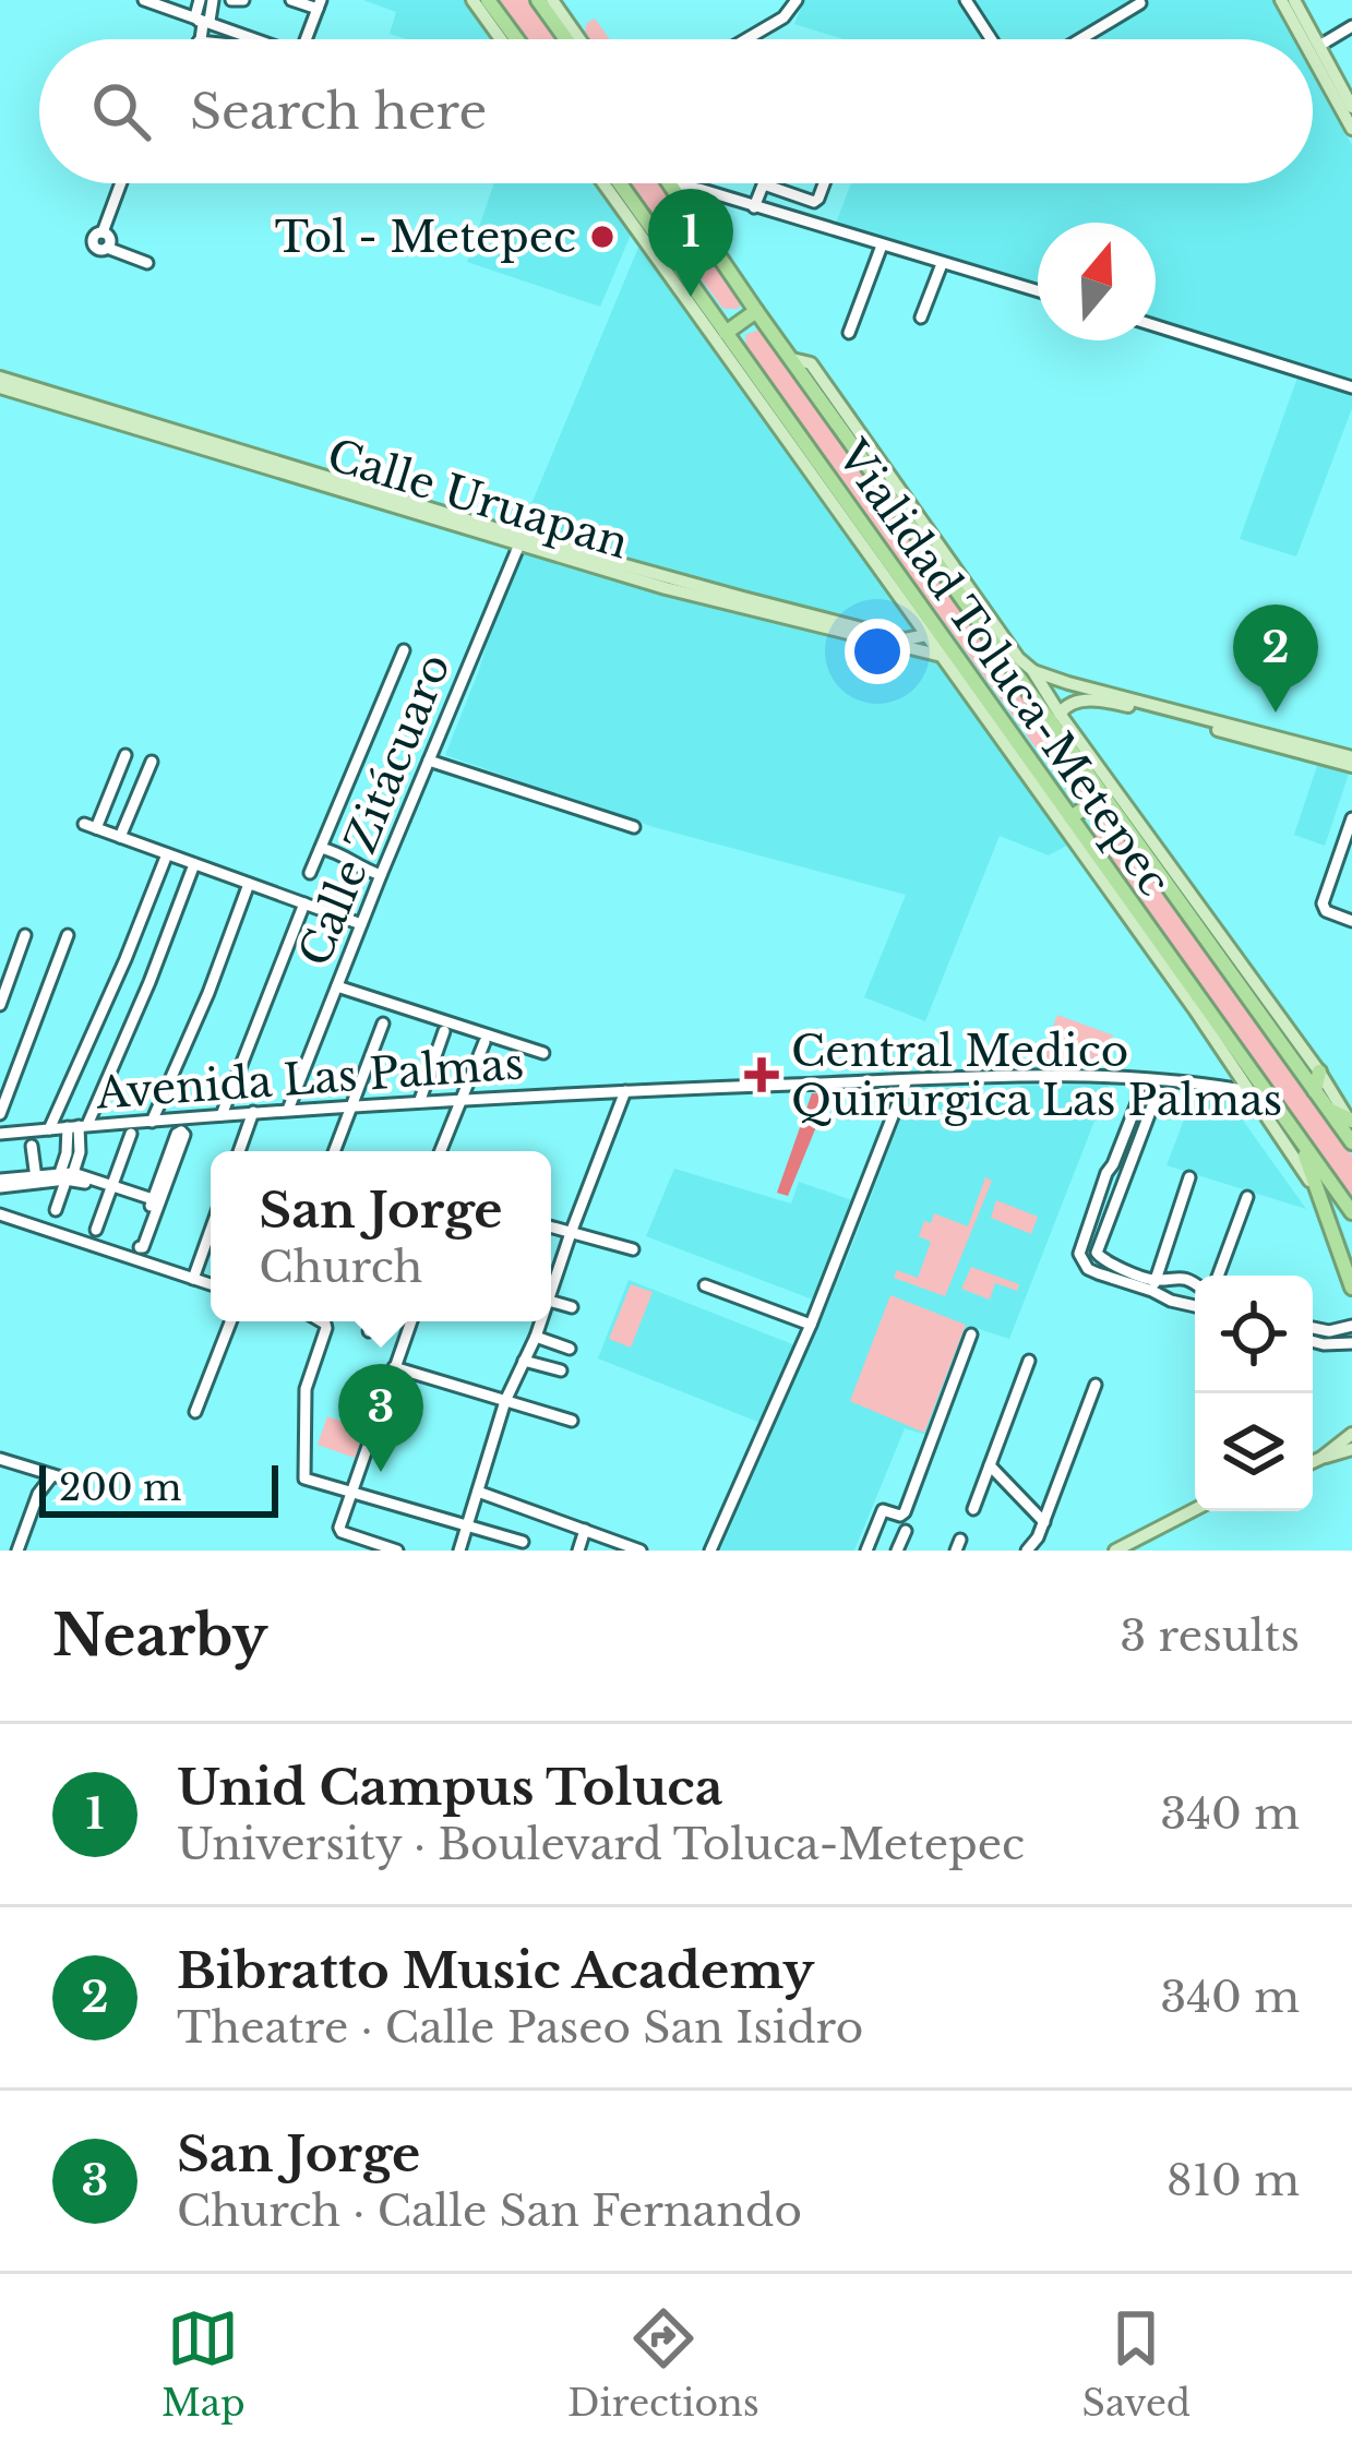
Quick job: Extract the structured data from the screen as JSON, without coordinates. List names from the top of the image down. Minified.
{"streets":{"highway":["Vialidad Toluca-Metepec"],"main road":["Calle Uruapan"],"street":["Calle Zitácuaro","Avenida Las Palmas"]},"crossings":[["Calle Uruapan","Calle Zitácuaro"],["Vialidad Toluca-Metepec","Avenida Las Palmas"],["Calle Zitácuaro","Avenida Las Palmas"]],"places":{"other":["Tol - Metepec"],"health":["Central Medico Quirurgica Las Palmas"]},"scale_bar":"200 m","north":"top","page":{"search":"Search here","pins":["1","2","3"],"popup":["San Jorge","Church"],"scale":"200 m","heading":["Nearby","3 results"],"list":[{"mark":"1","name":"Unid Campus Toluca","note":"University · Boulevard Toluca-Metepec","value":"340 m"},{"mark":"2","name":"Bibratto Music Academy","note":"Theatre · Calle Paseo San Isidro","value":"340 m"},{"mark":"3","name":"San Jorge","note":"Church · Calle San Fernando","value":"810 m"}],"nav":["Map","Directions","Saved"]}}
